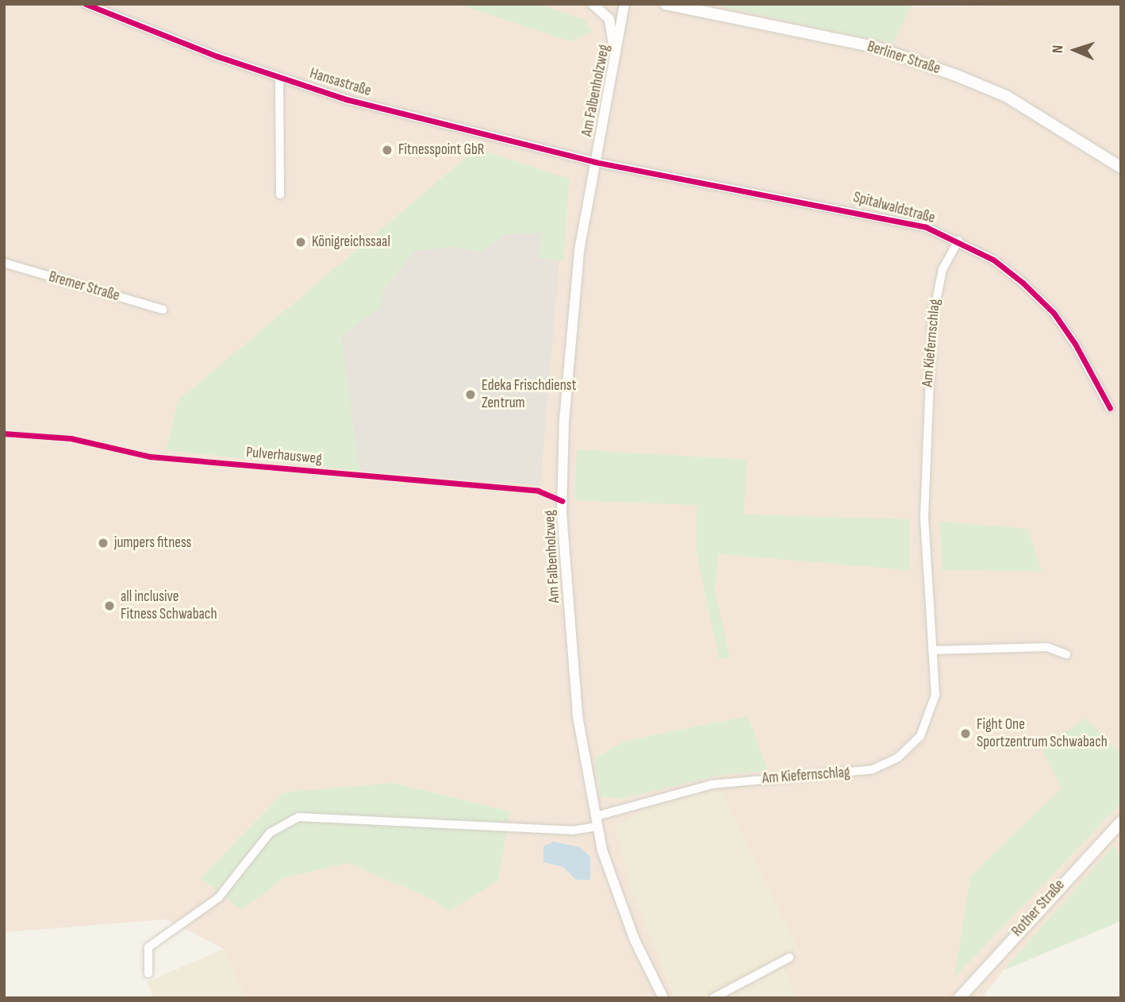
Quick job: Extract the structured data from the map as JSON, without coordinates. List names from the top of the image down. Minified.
{"streets":{"main road":["Berliner Straße","Rother Straße"],"street":["Hansastraße","Am Falbenholzweg","Spitalwaldstraße","Bremer Straße","Am Kiefernschlag"],"cycle path":["Pulverhausweg"]},"crossings":[["Hansastraße","Am Falbenholzweg"],["Hansastraße","Spitalwaldstraße"],["Am Falbenholzweg","Spitalwaldstraße"],["Am Falbenholzweg","Am Kiefernschlag"],["Spitalwaldstraße","Am Kiefernschlag"]],"places":["Fitnesspoint GbR","Königreichssaal","Edeka Frischdienst Zentrum","jumpers fitness","all inclusive Fitness Schwabach","Fight One Sportzentrum Schwabach"],"north":"left"}
